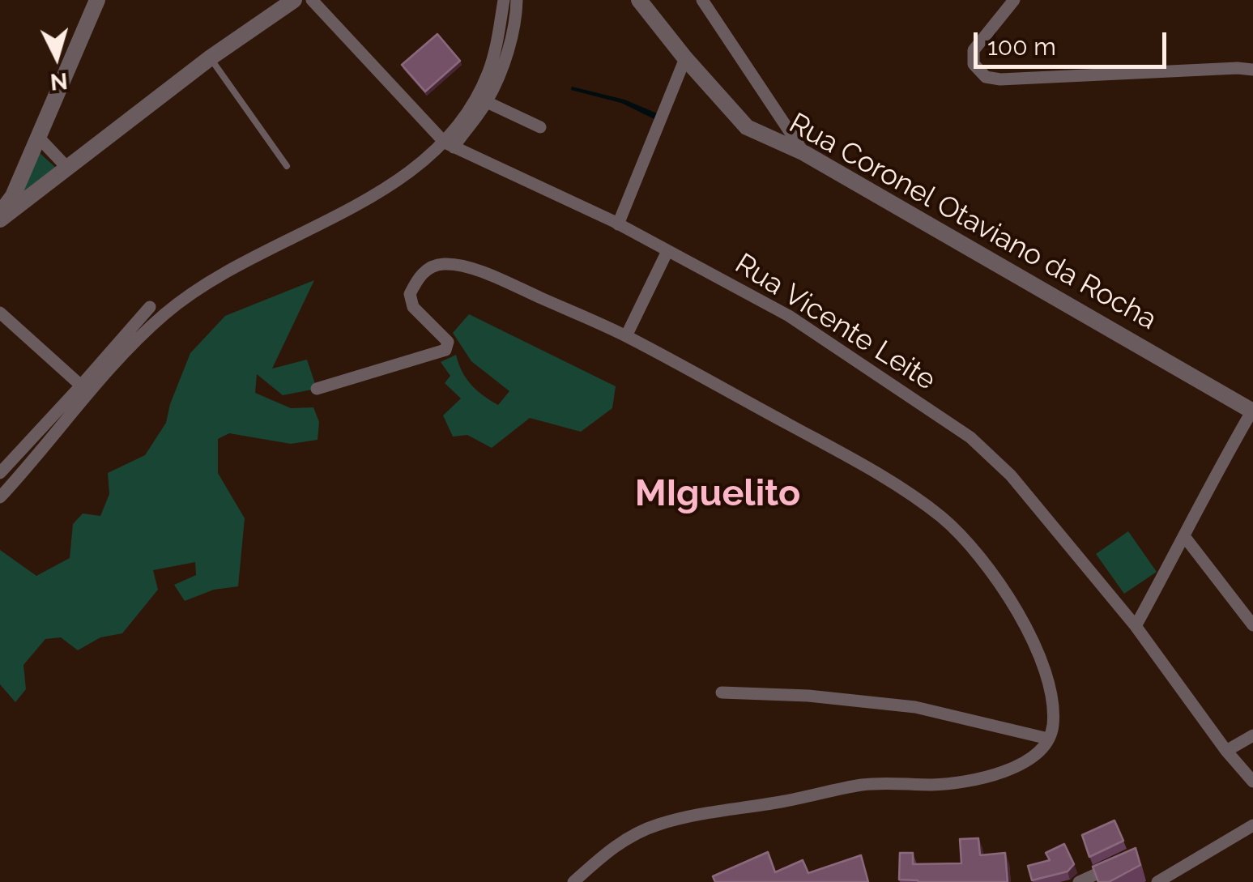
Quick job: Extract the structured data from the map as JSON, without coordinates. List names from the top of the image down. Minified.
{"streets":{"street":["Rua Coronel Otaviano da Rocha","Rua Vicente Leite"]},"districts":["MIguelito"],"scale_bar":"100 m","north":"bottom"}
